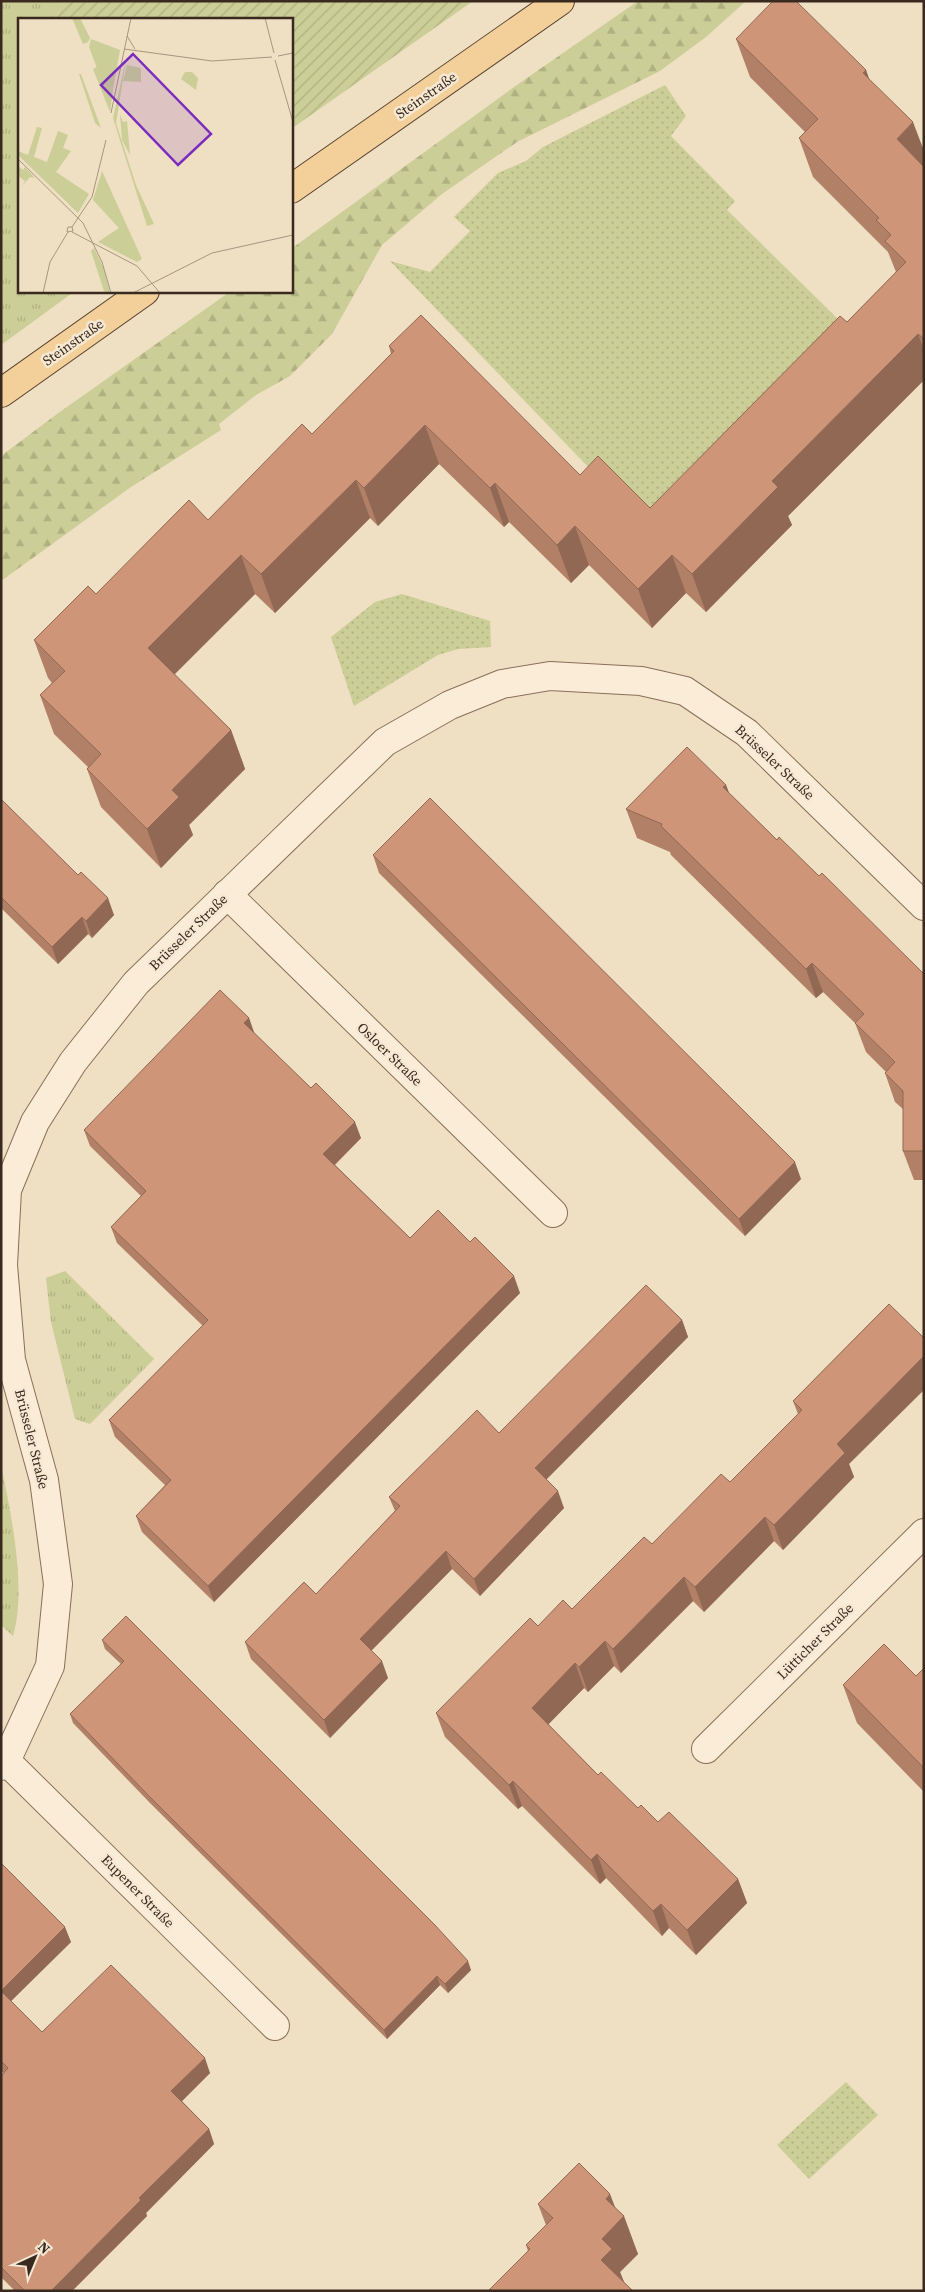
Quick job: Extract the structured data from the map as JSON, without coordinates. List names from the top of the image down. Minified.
{"streets":{"main road":["Steinstraße"],"street":["Brüsseler Straße","Osloer Straße","Lütticher Straße","Eupener Straße"]},"crossings":[["Brüsseler Straße","Osloer Straße"],["Brüsseler Straße","Eupener Straße"]],"north":"top right"}
